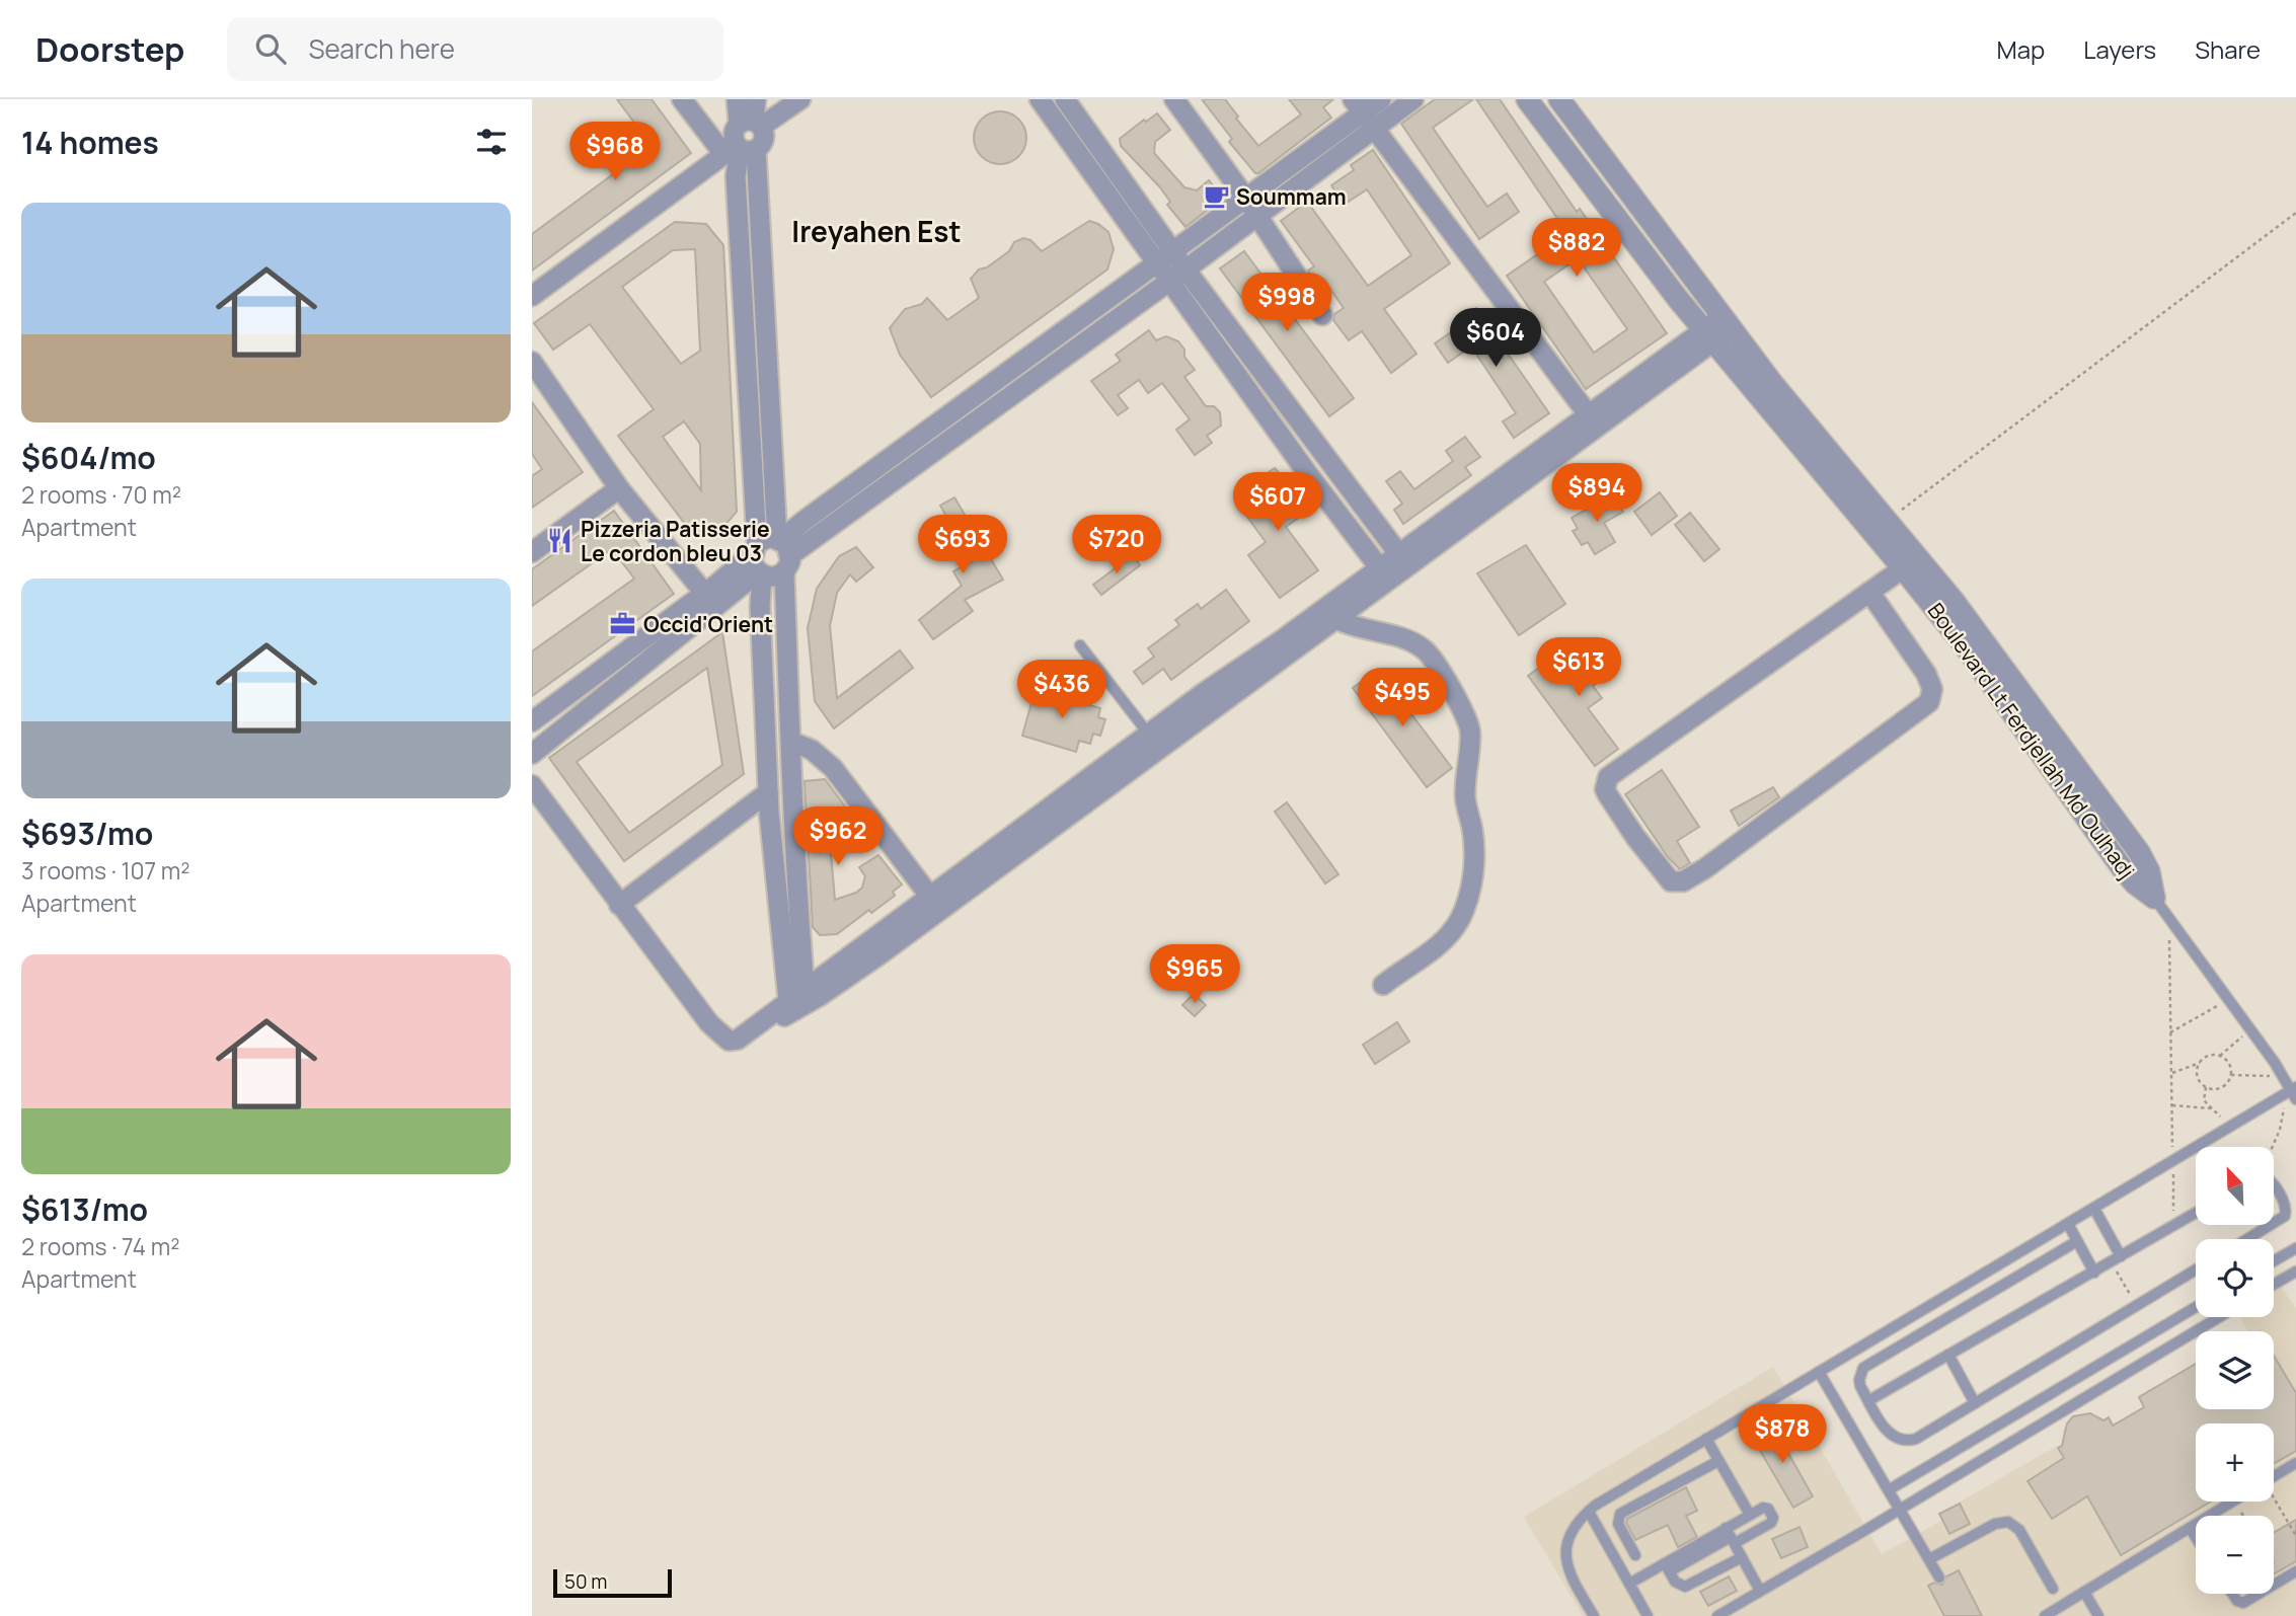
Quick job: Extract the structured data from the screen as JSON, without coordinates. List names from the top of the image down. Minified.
{"streets":{"street":["Boulevard Lt Ferdjellah Md Oulhadj"]},"districts":["Ireyahen Est"],"places":{"cafe":["Soummam"],"restaurant":["Pizzeria Patisserie Le cordon bleu 03"],"office":["Occid'Orient"]},"scale_bar":"50 m","north":"top left","page":{"header":"Doorstep","search":"Search here","nav":["Map","Layers","Share"],"heading":"14 homes","price":["$968","$882","$998","$604","$894","$607","$693","$720","$613","$436","$495","$962","$965","$878"],"list":[{"name":"$604/mo","note":"2 rooms · 70 m² · Apartment"},{"name":"$693/mo","note":"3 rooms · 107 m² · Apartment"},{"name":"$613/mo","note":"2 rooms · 74 m² · Apartment"}],"map_buttons":["+","−"],"scale":"50 m"}}
